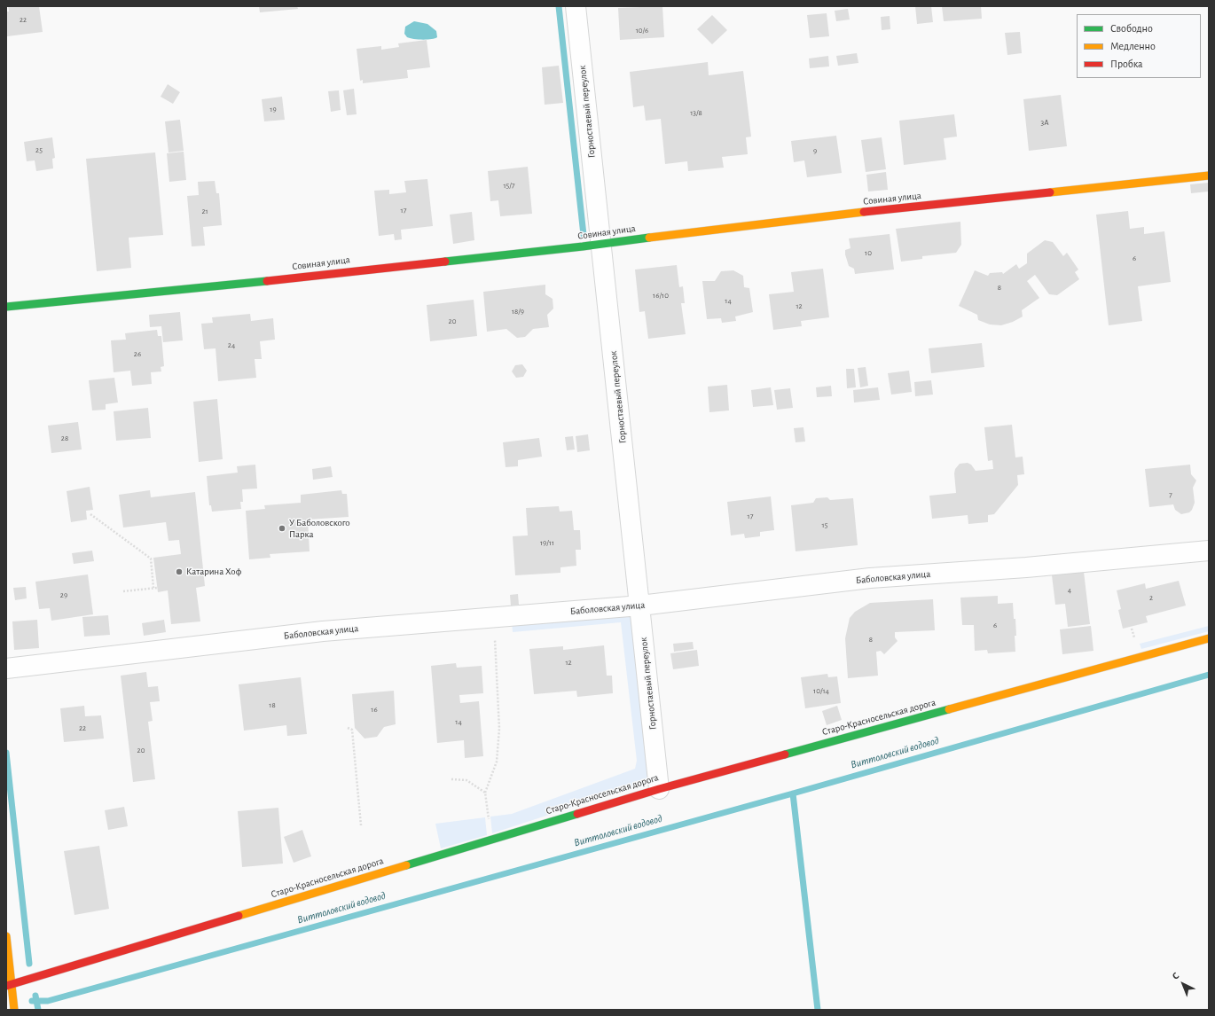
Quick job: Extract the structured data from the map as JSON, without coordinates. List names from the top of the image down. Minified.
{"streets":{"street":["Горностаевый переулок","Совиная улица","Баболовская улица","Старо-Красносельская дорога"]},"crossings":[["Горностаевый переулок","Совиная улица"],["Горностаевый переулок","Баболовская улица"],["Горностаевый переулок","Старо-Красносельская дорога"]],"water":["Виттоловский водовод"],"places":["У Баболовского Парка","Катарина Хоф"],"house_numbers":["22","10/6","19","13/8","3А","25","9","15/7","17","21","10","6","8","16/10","14","12","18/9","20","24","26","28","7","17","15","19/11","4","29","2","6","8","12","10/14","18","16","14","22","20"],"legend":["Свободно","Медленно","Пробка"],"north":"top left"}
